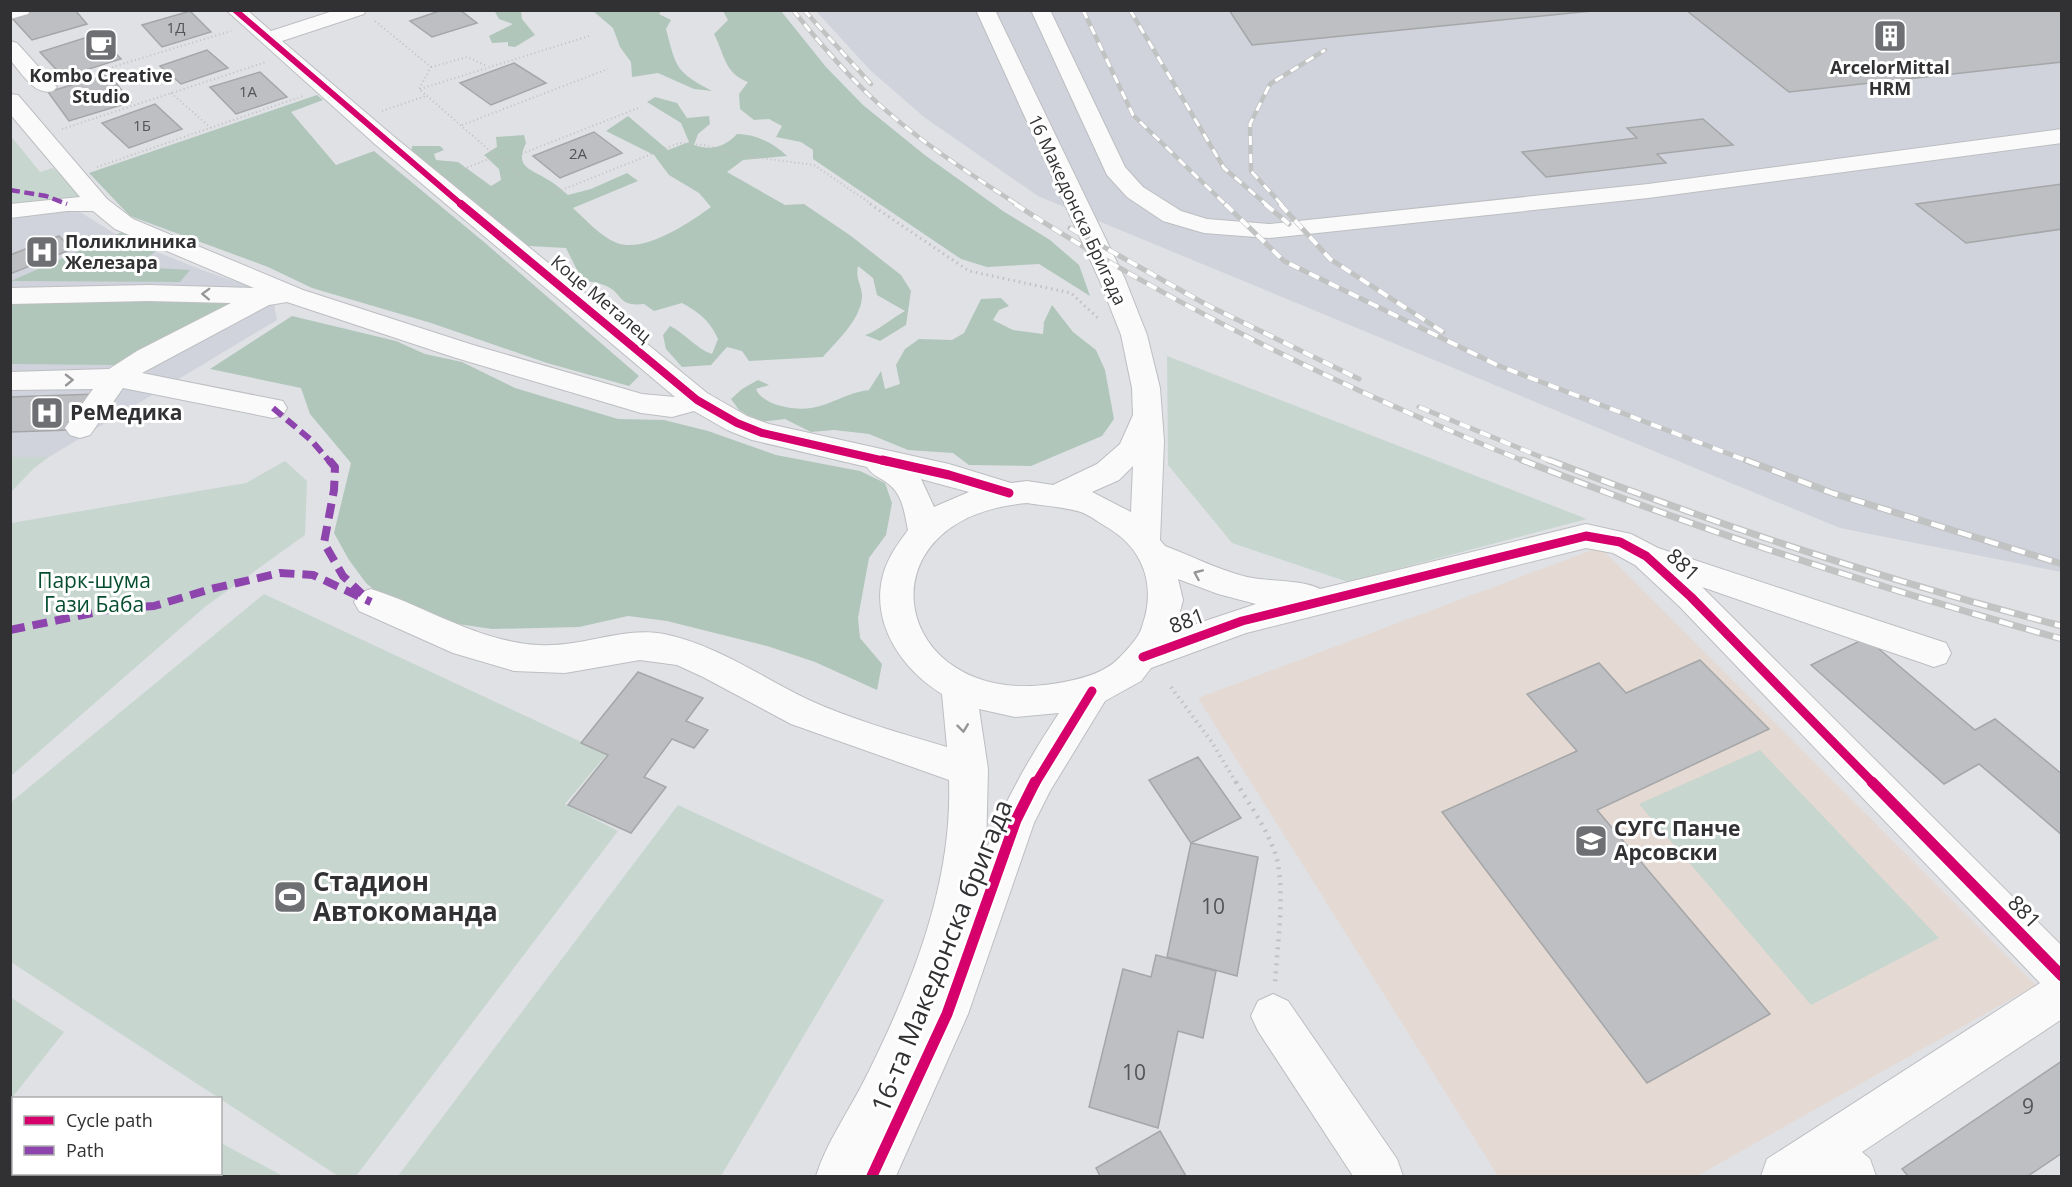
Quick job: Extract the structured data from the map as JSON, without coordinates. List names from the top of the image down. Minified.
{"streets":{"street":["16 Македонска Бригада","Коце Металец","881","16-та Македонска бригада"]},"crossings":[["16 Македонска Бригада","881"],["Коце Металец","881"]],"parks":["Парк-шума Гази Баба"],"places":{"building":["ArcelorMittal HRM"],"cafe":["Kombo Creative Studio"],"hospital":["Поликлиника Железара","РеМедика"],"school or university":["СУГС Панче Арсовски"],"sports":["Стадион Автокоманда"]},"house_numbers":["1Д","1А","1Б","2А","10","10","9"],"legend":["Cycle path","Path"]}
